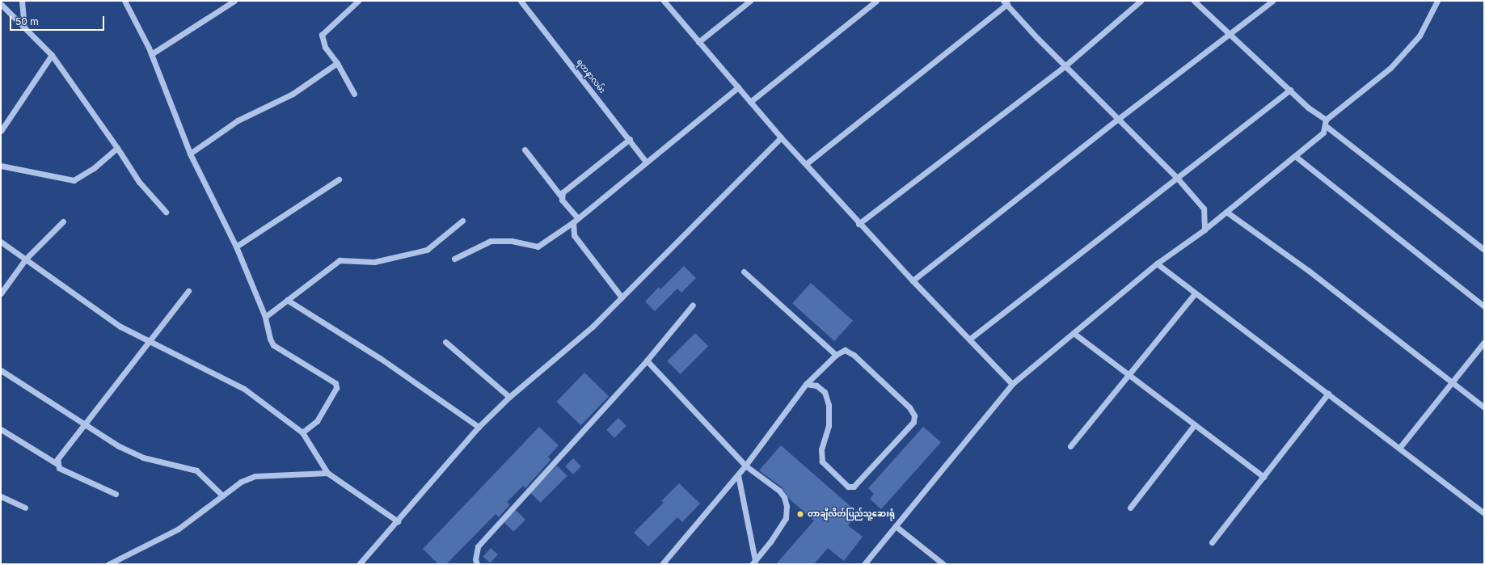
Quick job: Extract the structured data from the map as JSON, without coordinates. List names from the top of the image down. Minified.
{"streets":{"street":["ရတနာလမ်း"]},"places":["တာချီလိတ်ပြည်သူ့ဆေးရုံ"],"scale_bar":"50 m"}
